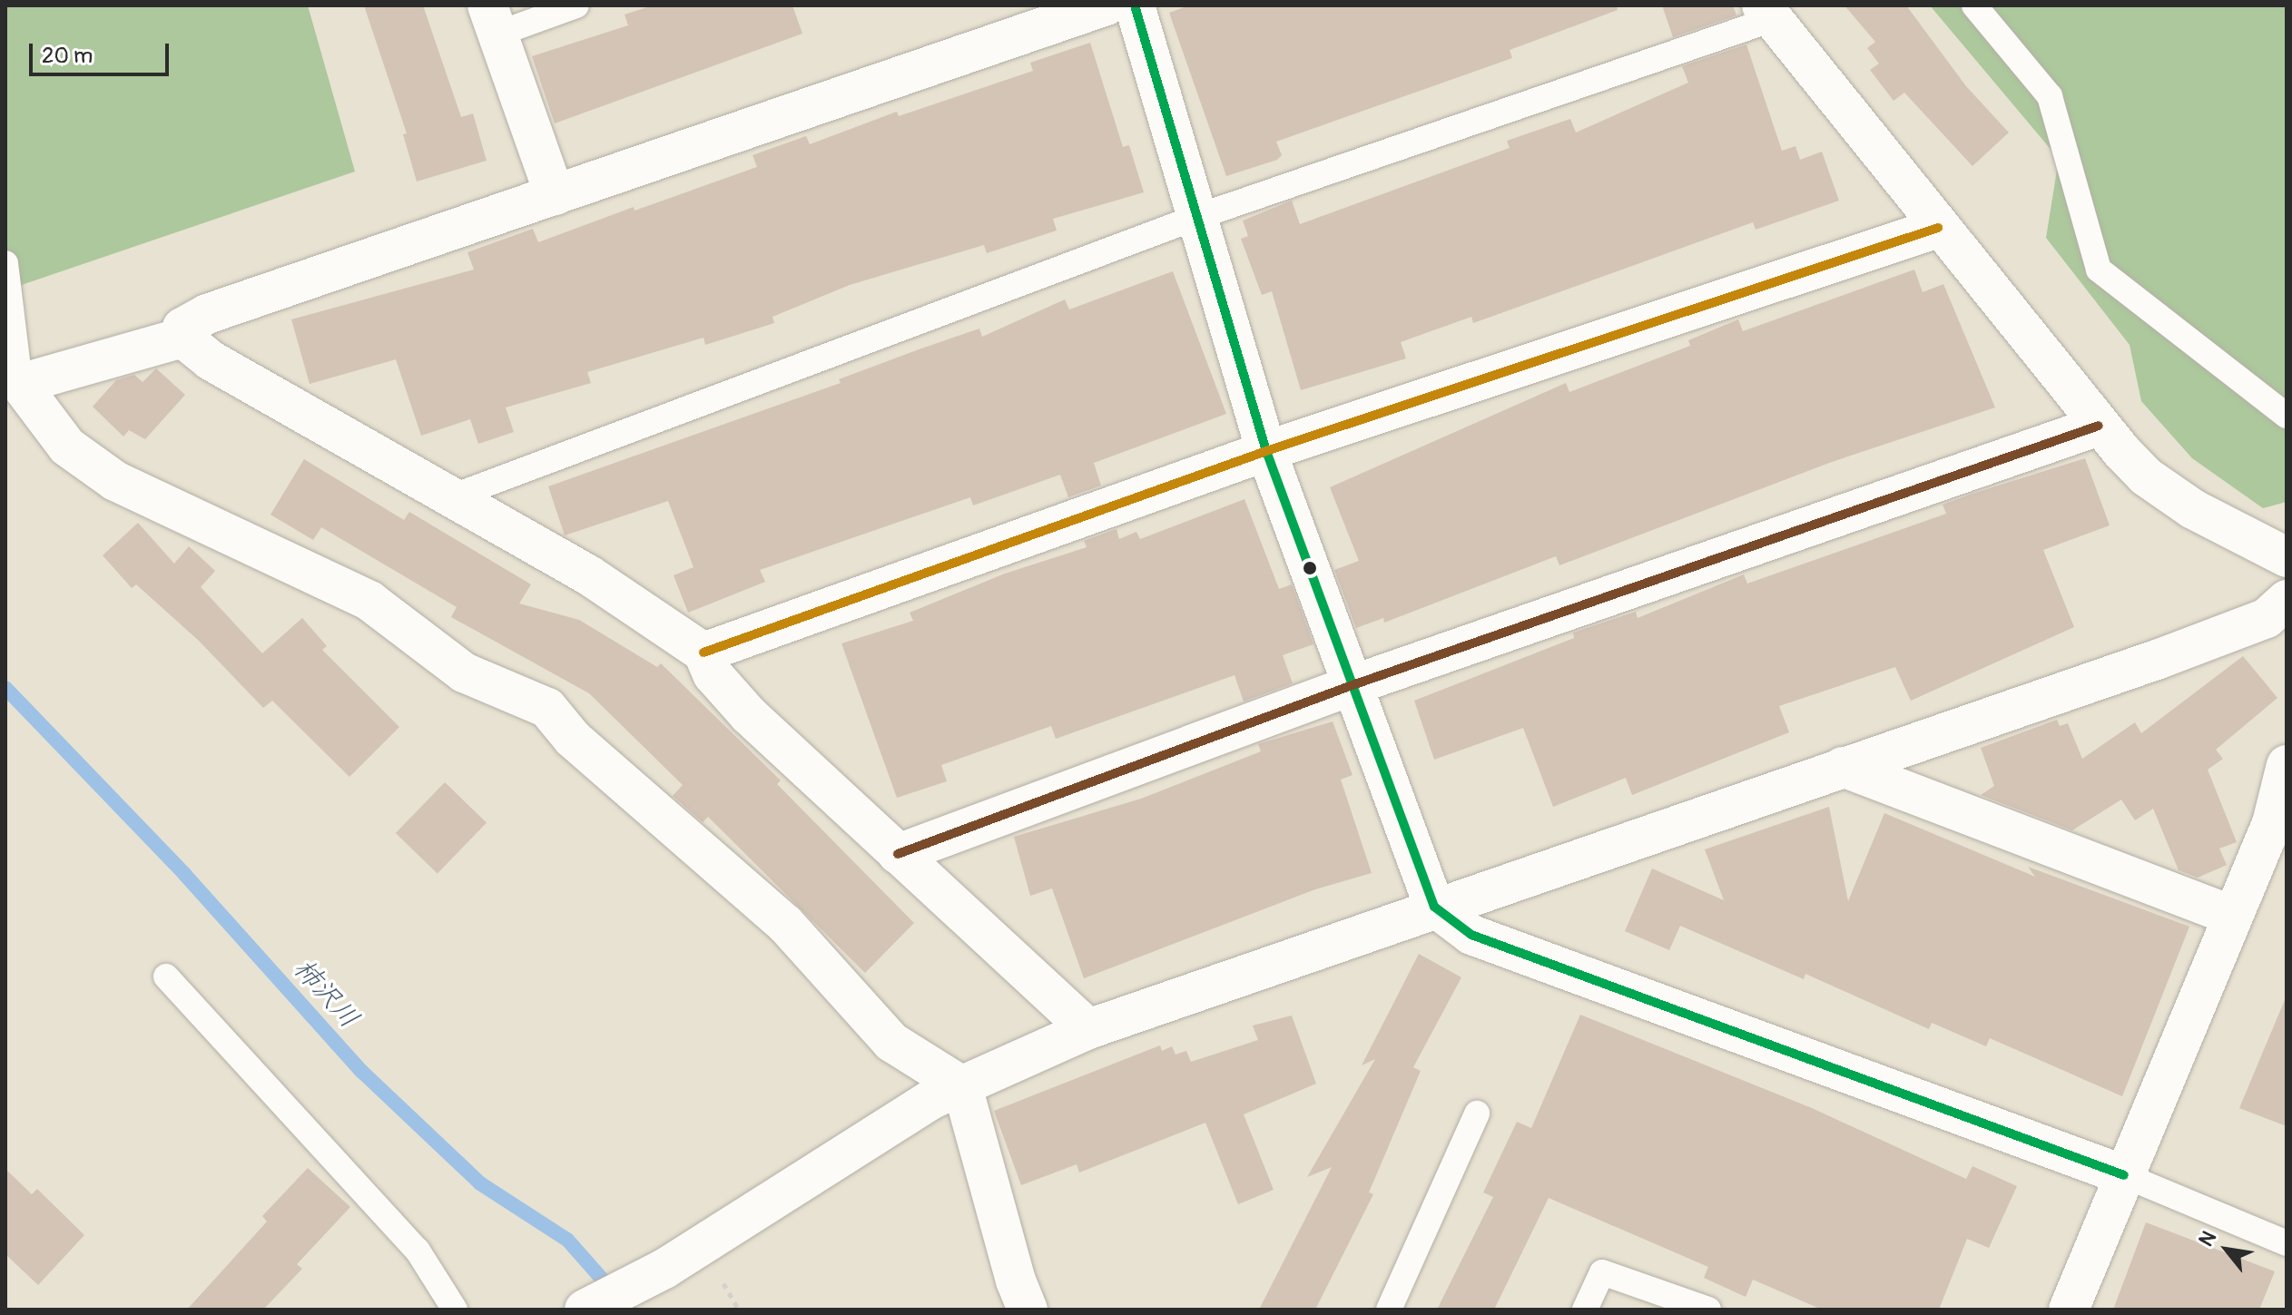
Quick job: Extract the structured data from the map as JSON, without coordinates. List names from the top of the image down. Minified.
{"water":["柿沢川"],"scale_bar":"20 m","north":"top left"}
